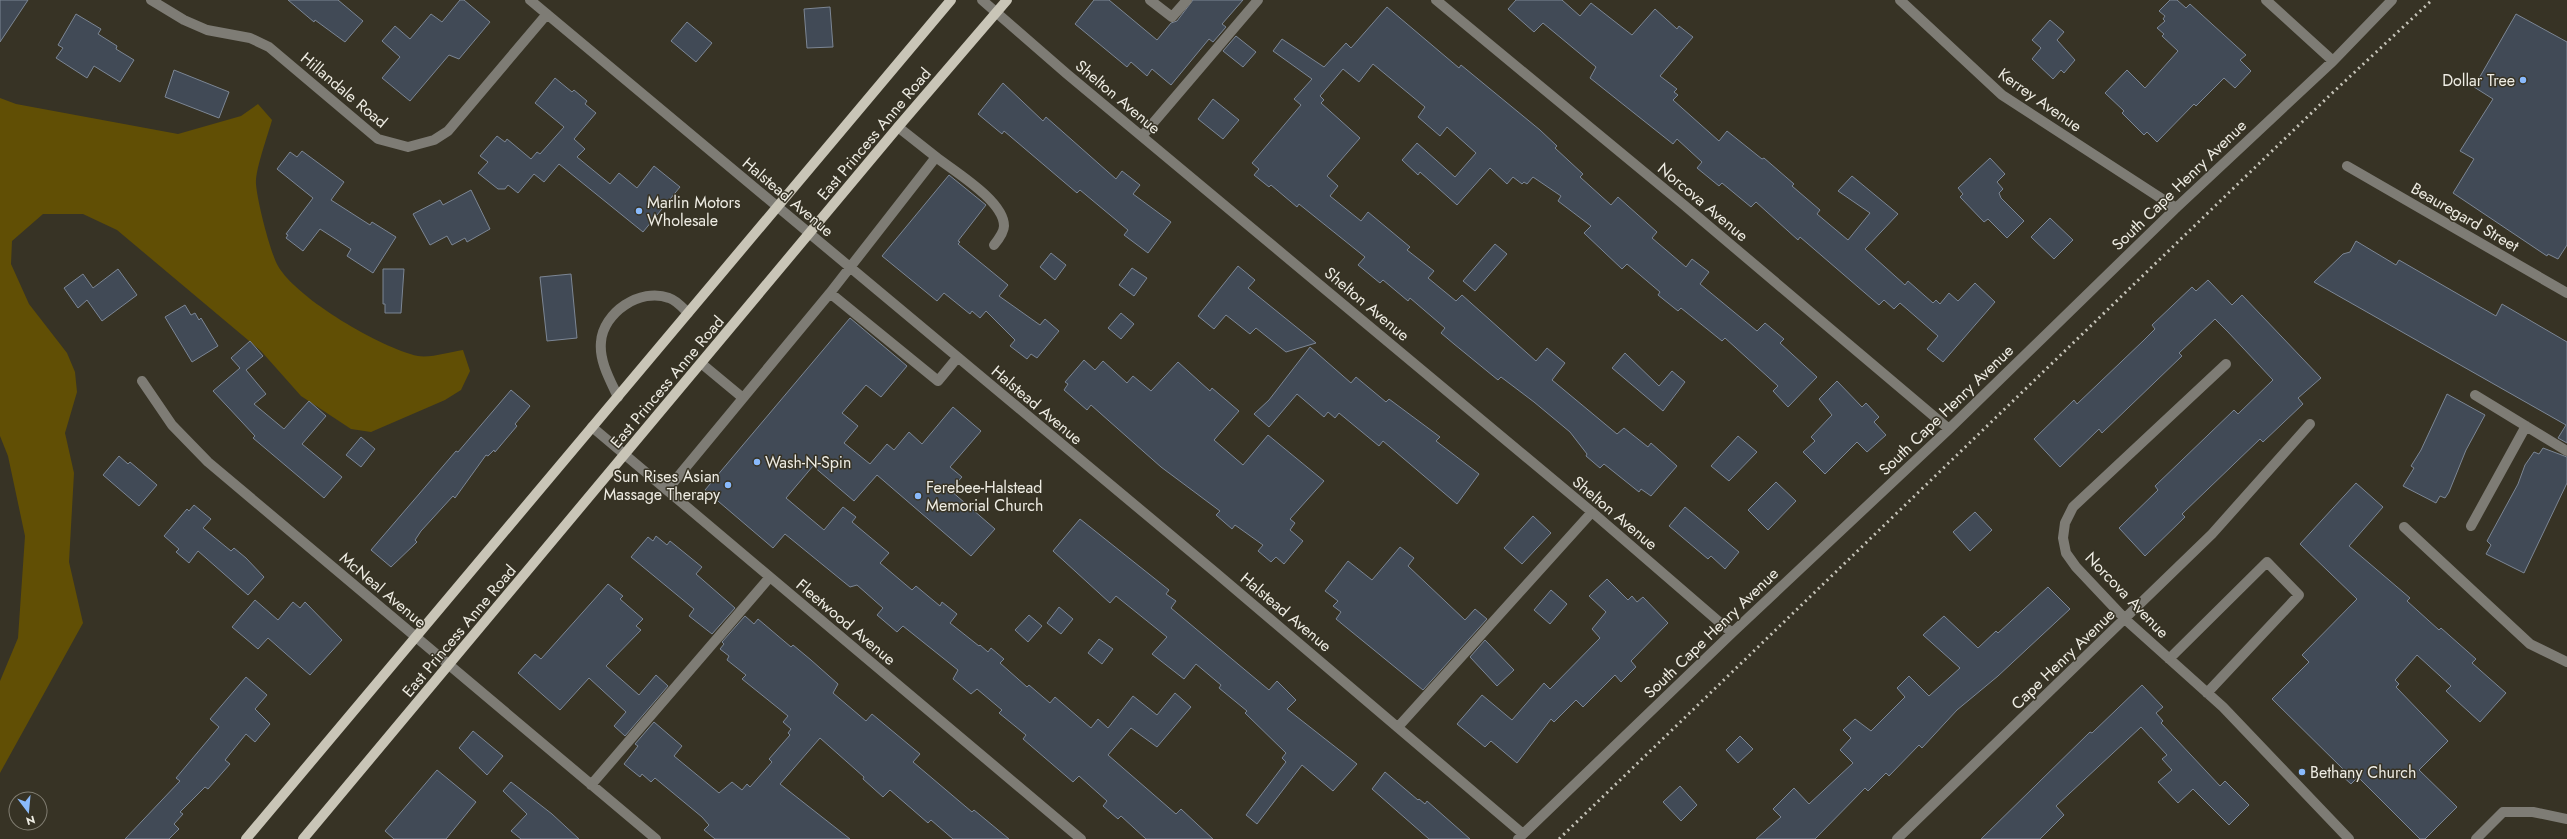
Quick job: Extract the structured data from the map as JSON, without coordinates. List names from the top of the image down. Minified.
{"streets":{"main road":["East Princess Anne Road"],"street":["Hillandale Road","Shelton Avenue","Kerrey Avenue","South Cape Henry Avenue","Halstead Avenue","Norcova Avenue","Beauregard Street","McNeal Avenue","Fleetwood Avenue","Cape Henry Avenue"]},"crossings":[["Hillandale Road","Halstead Avenue"],["Shelton Avenue","East Princess Anne Road"],["Shelton Avenue","South Cape Henry Avenue"],["Kerrey Avenue","South Cape Henry Avenue"],["East Princess Anne Road","Halstead Avenue"],["East Princess Anne Road","McNeal Avenue"],["East Princess Anne Road","Fleetwood Avenue"],["South Cape Henry Avenue","Halstead Avenue"],["South Cape Henry Avenue","Norcova Avenue"],["Norcova Avenue","Cape Henry Avenue"]],"places":["Dollar Tree","Marlin Motors Wholesale","Wash-N-Spin","Sun Rises Asian Massage Therapy","Ferebee-Halstead Memorial Church","Bethany Church"],"north":"bottom"}
